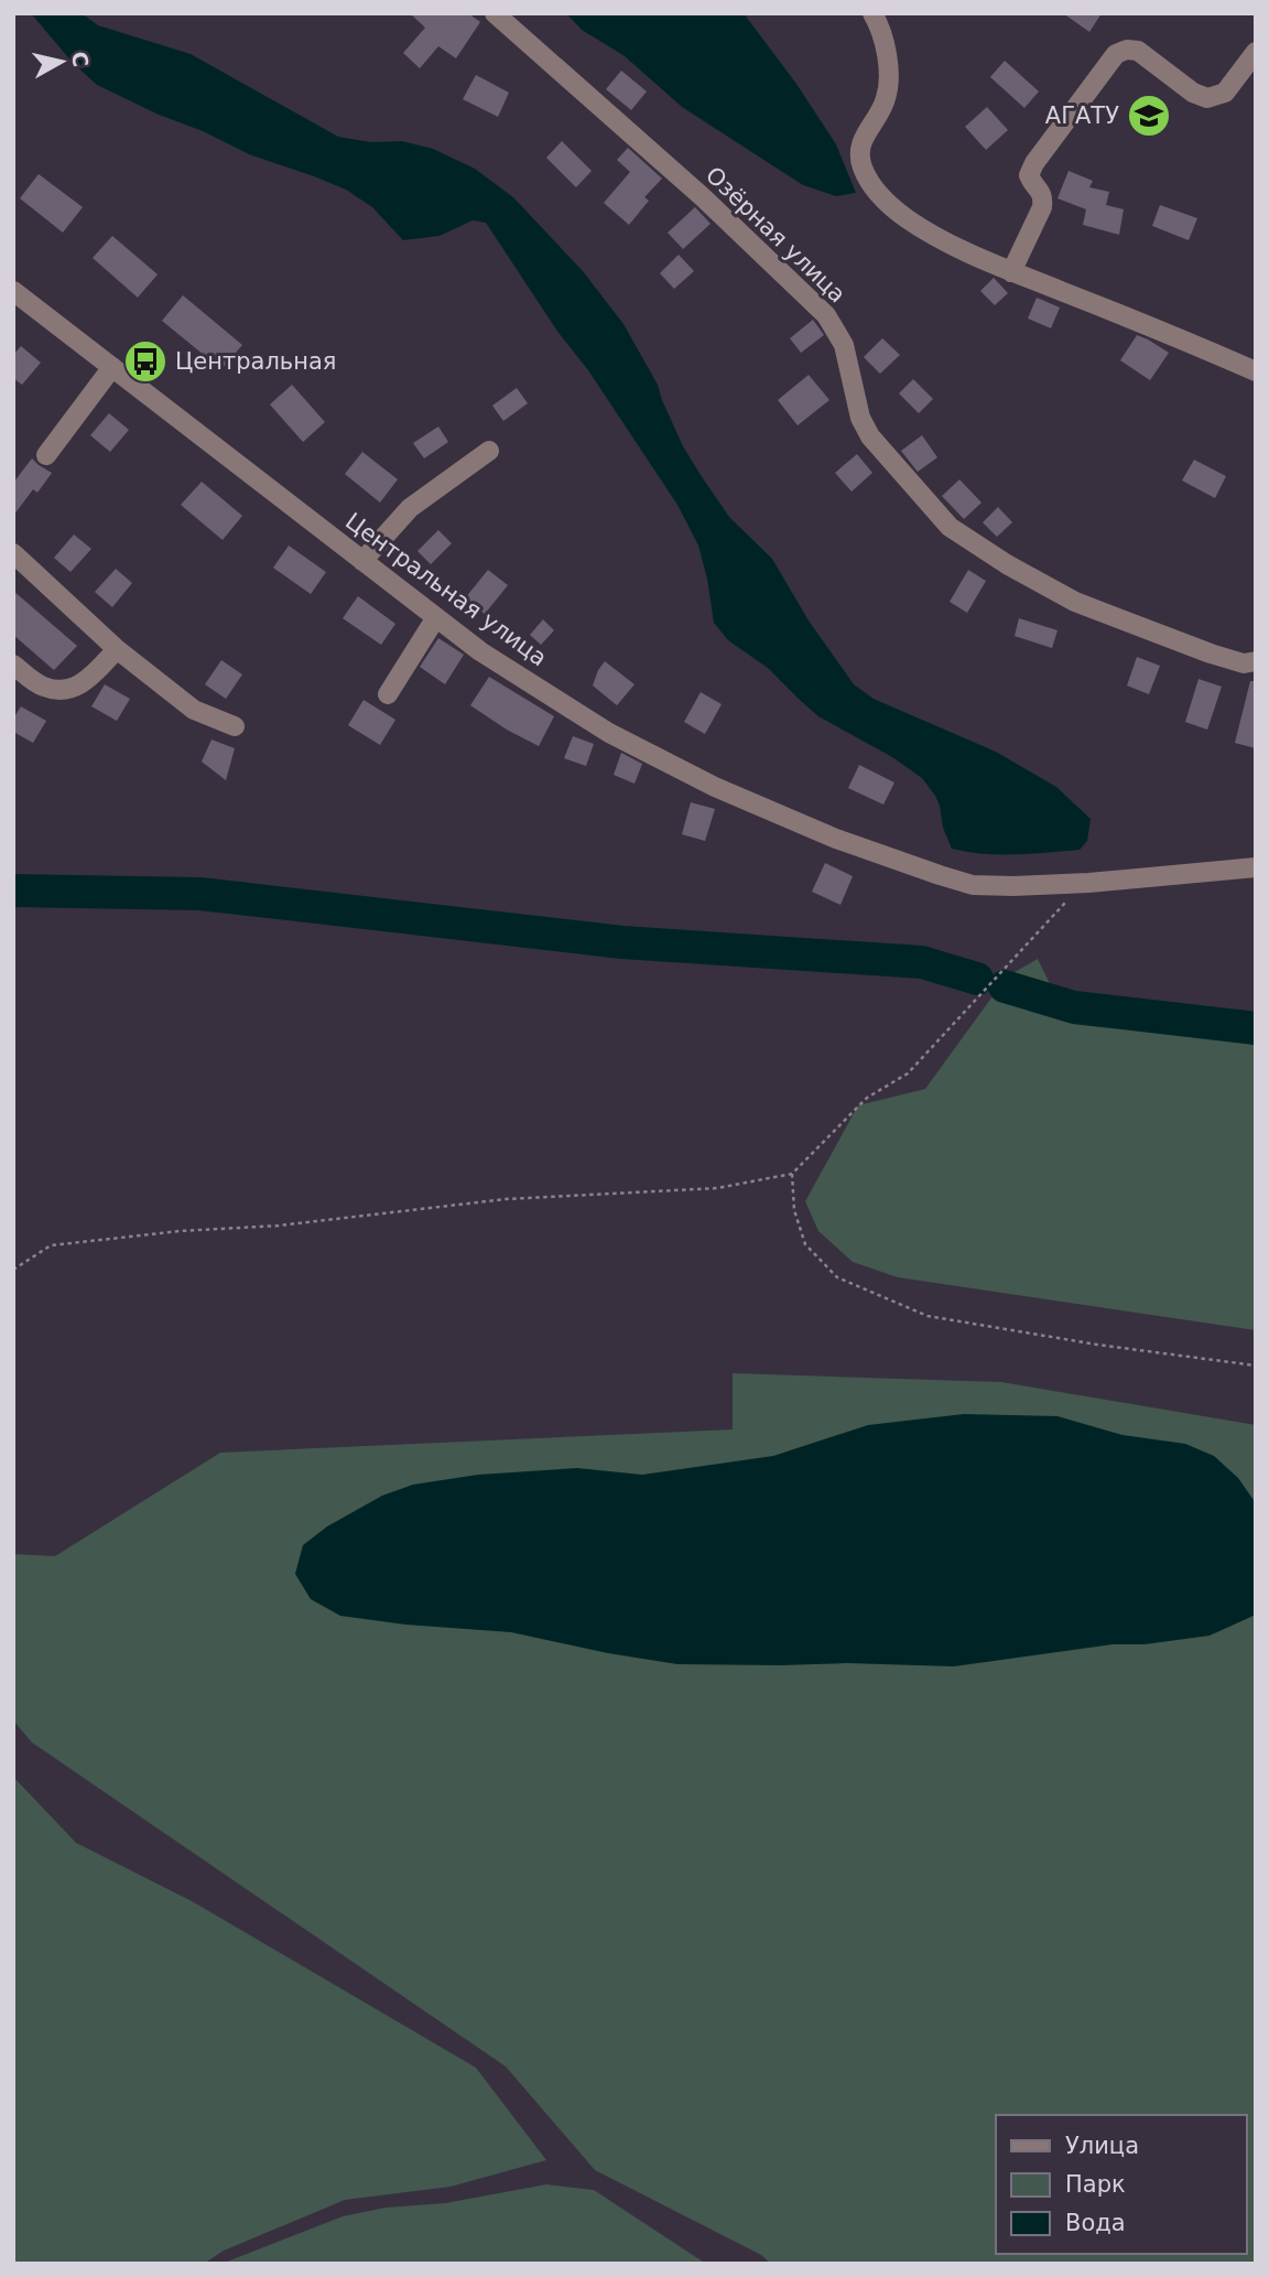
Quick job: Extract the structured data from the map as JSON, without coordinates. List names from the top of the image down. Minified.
{"streets":{"street":["Озёрная улица","Центральная улица"]},"places":{"school or university":["АГАТУ"],"bus stop":["Центральная"]},"legend":["Улица","Парк","Вода"],"north":"right"}
